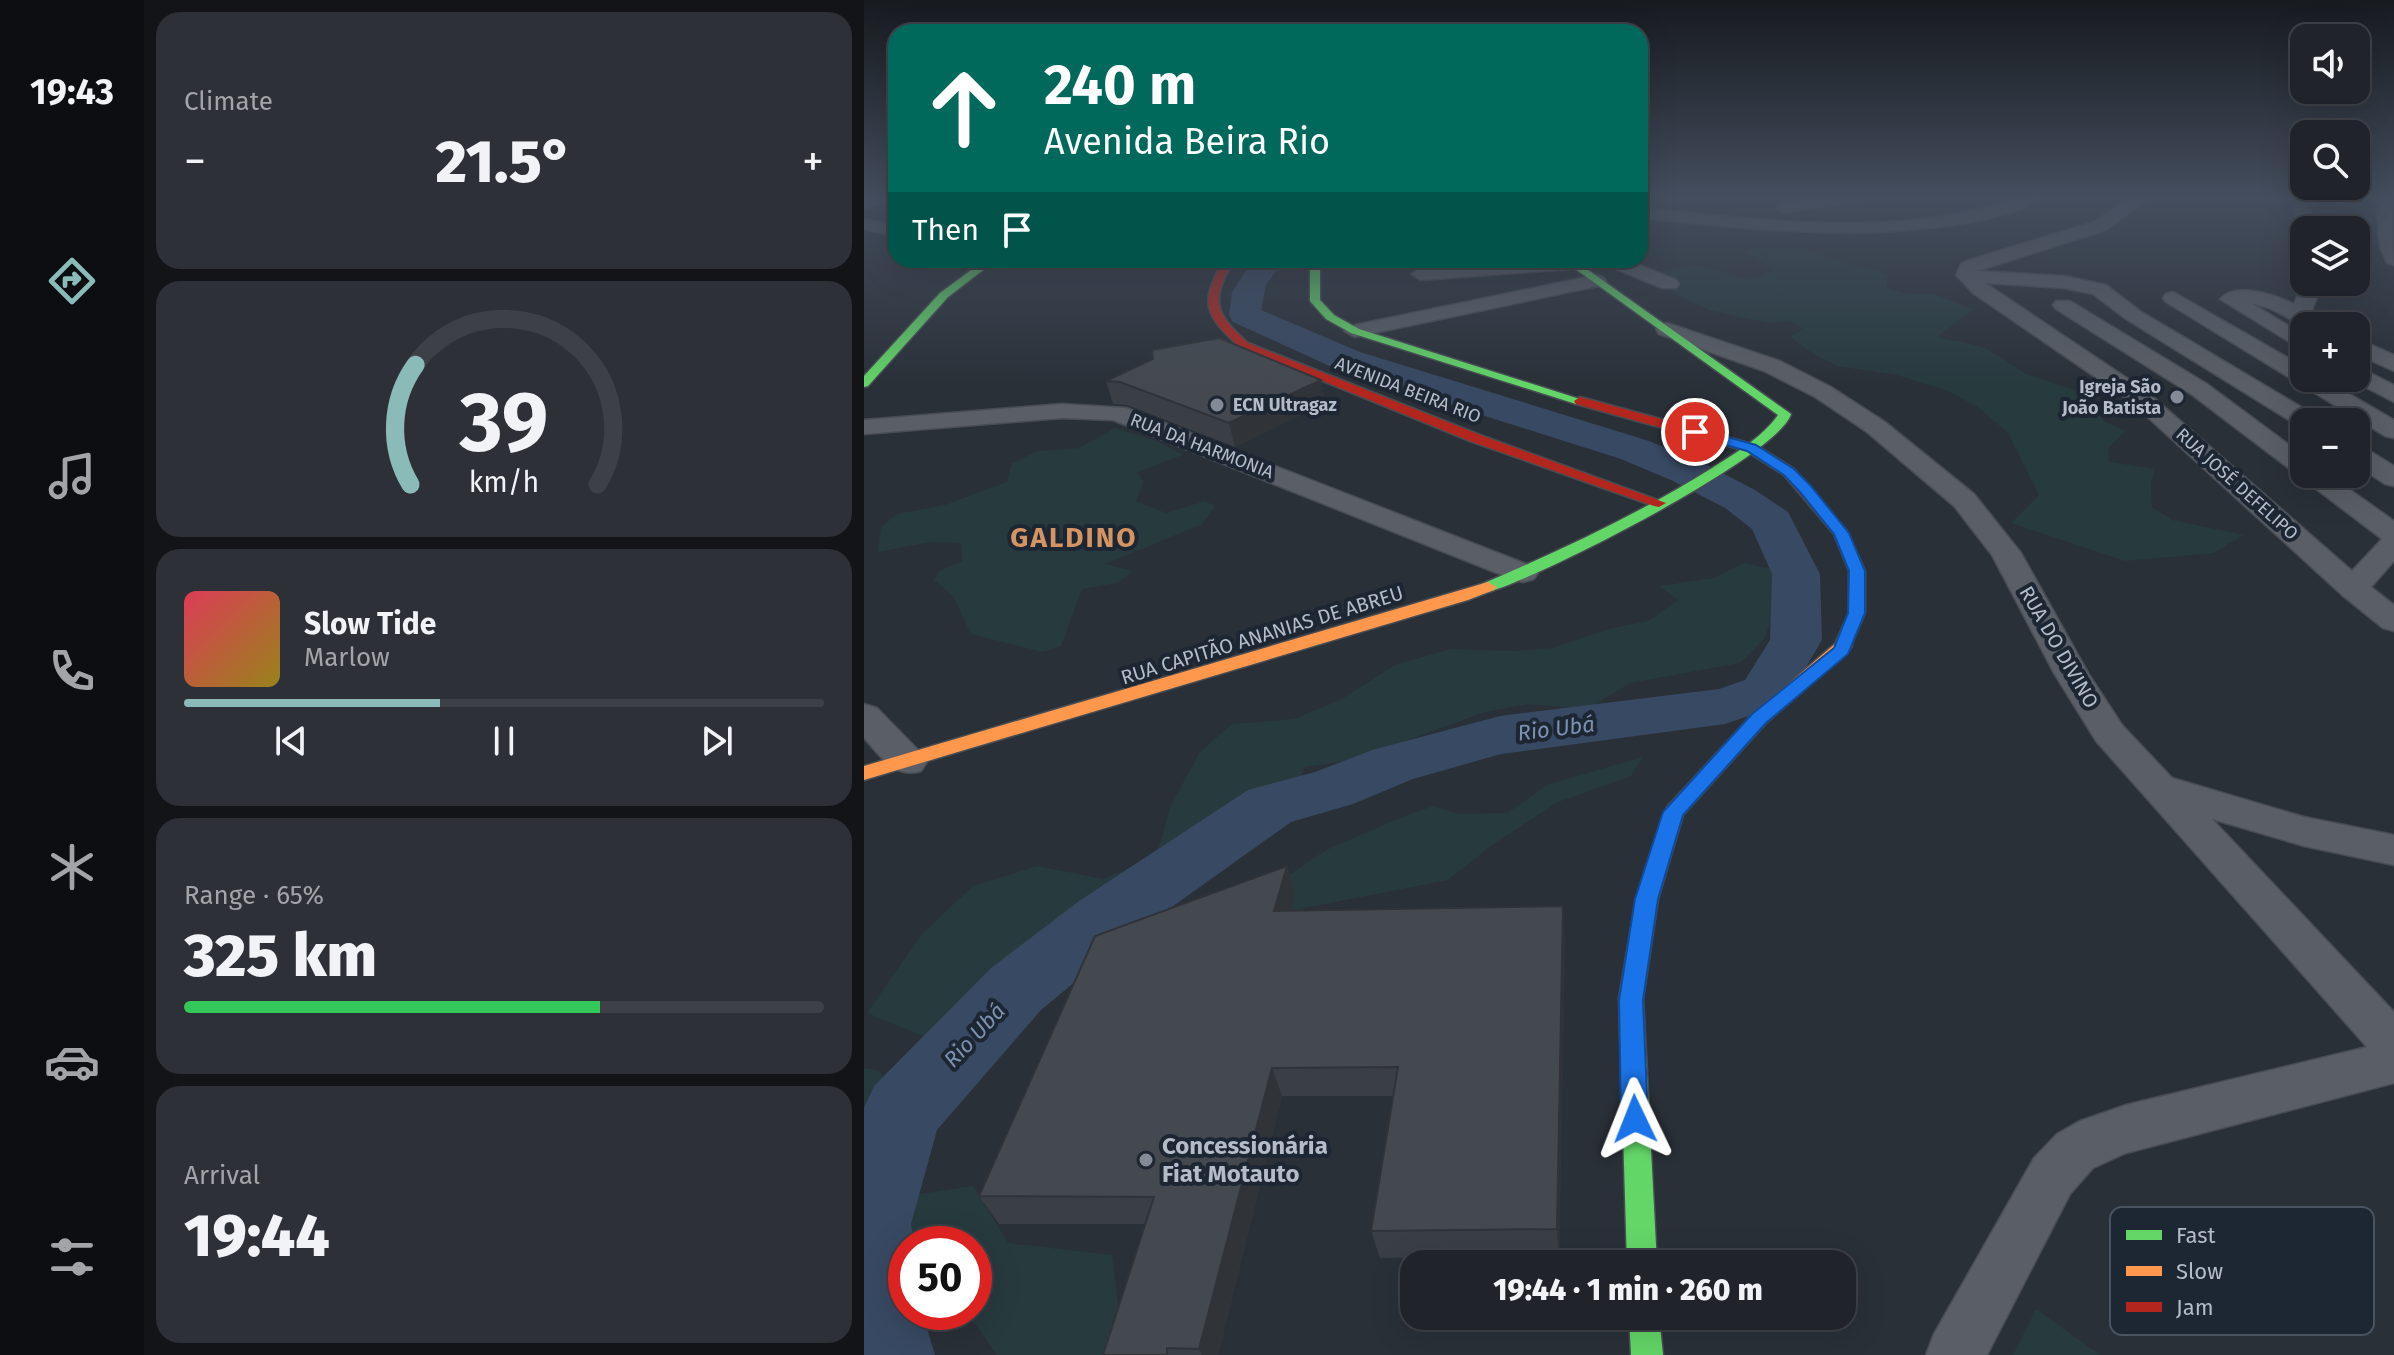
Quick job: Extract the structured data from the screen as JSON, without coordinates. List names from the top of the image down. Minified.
{"streets":{"main road":["AVENIDA BEIRA RIO","RUA CAPITÃO ANANIAS DE ABREU"],"street":["RUA DA HARMONIA","RUA JOSÉ DEFELIPO","RUA DO DIVINO"]},"crossings":[["AVENIDA BEIRA RIO","RUA CAPITÃO ANANIAS DE ABREU"],["RUA DA HARMONIA","RUA CAPITÃO ANANIAS DE ABREU"],["RUA CAPITÃO ANANIAS DE ABREU","RUA DO DIVINO"]],"districts":["GALDINO"],"water":["Rio Ubá"],"places":["Igreja São João Batista","ECN Ultragaz","Concessionária Fiat Motauto"],"legend":["Fast","Slow","Jam"],"page":{"tabs":"19:43","tile":["Climate",["Range · 65%","325 km"],["Arrival","19:44"]],"map_buttons":["+","−"],"turn":["240 m","Avenida Beira Rio"],"heat":["−","21.5°","+"],"then":"Then","song":["Slow Tide","Marlow"],"limit":"50","trip":"19:44 · 1 min · 260 m","gauge":["39","km/h"]}}
